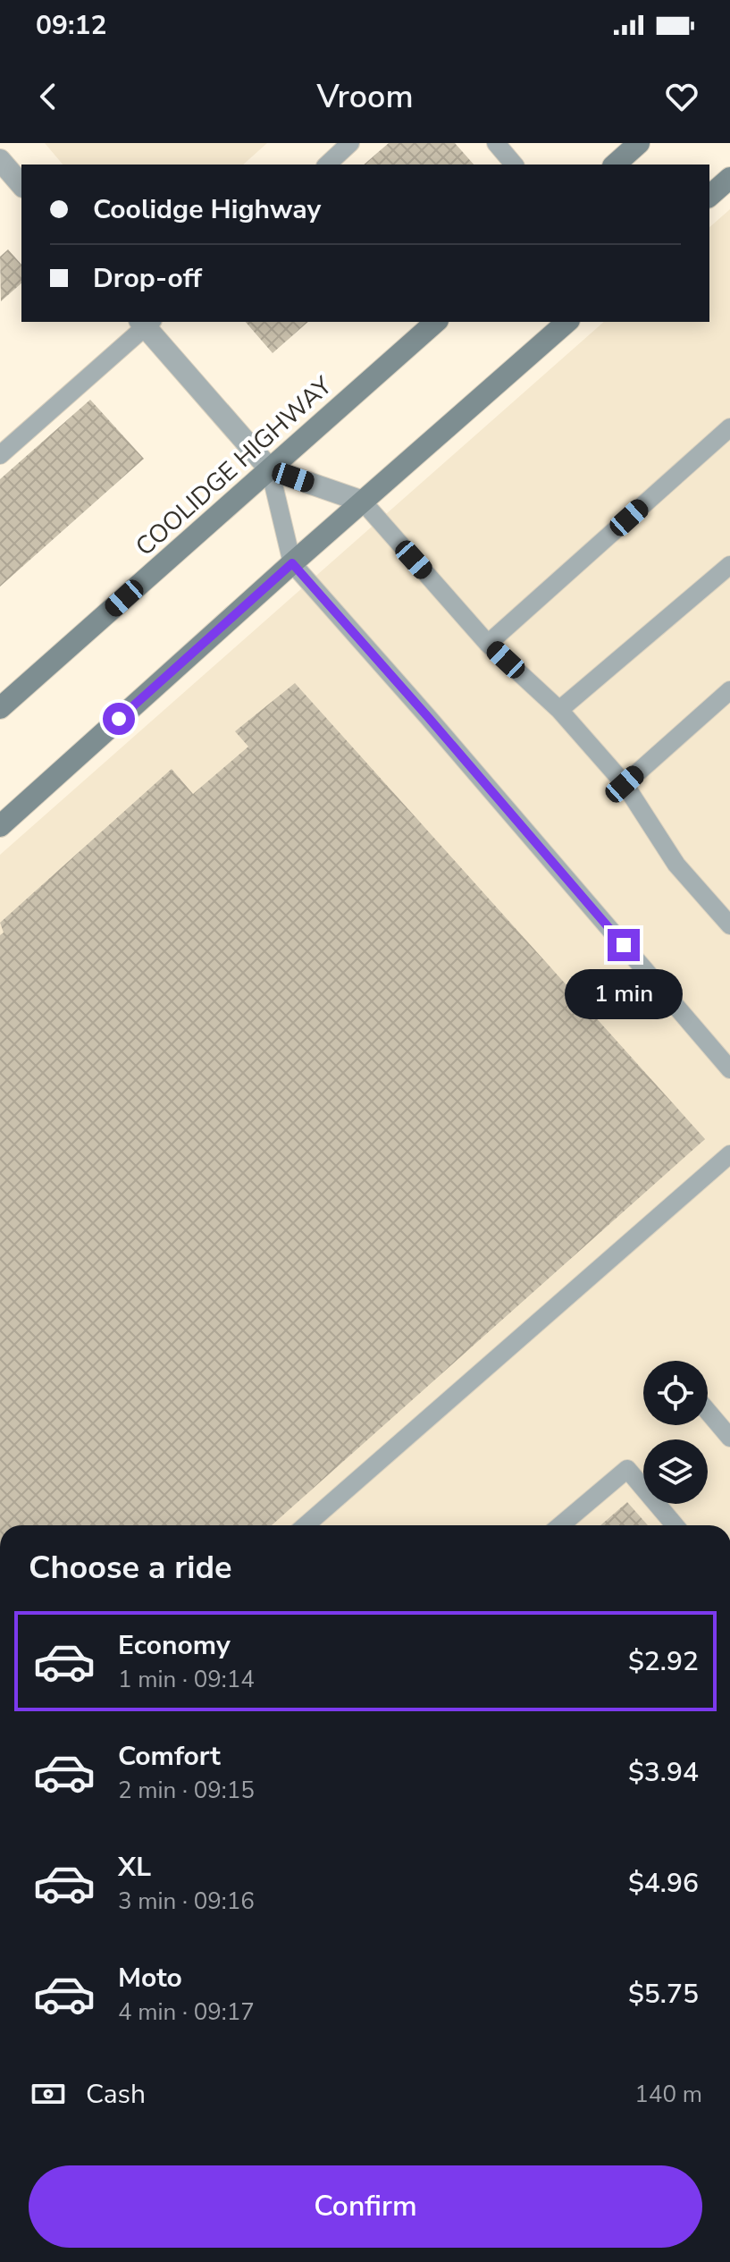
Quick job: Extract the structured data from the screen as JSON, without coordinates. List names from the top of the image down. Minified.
{"streets":{"main road":["COOLIDGE HIGHWAY"]},"page":{"status":"09:12","header":"Vroom","banner":["Coolidge Highway","Drop-off"],"bubble":"1 min","heading":"Choose a ride","list":[{"name":"Economy","note":"1 min · 09:14","value":"$2.92"},{"name":"Comfort","note":"2 min · 09:15","value":"$3.94"},{"name":"XL","note":"3 min · 09:16","value":"$4.96"},{"name":"Moto","note":"4 min · 09:17","value":"$5.75"}],"pay":["Cash","140 m"],"buttons":"Confirm"}}
